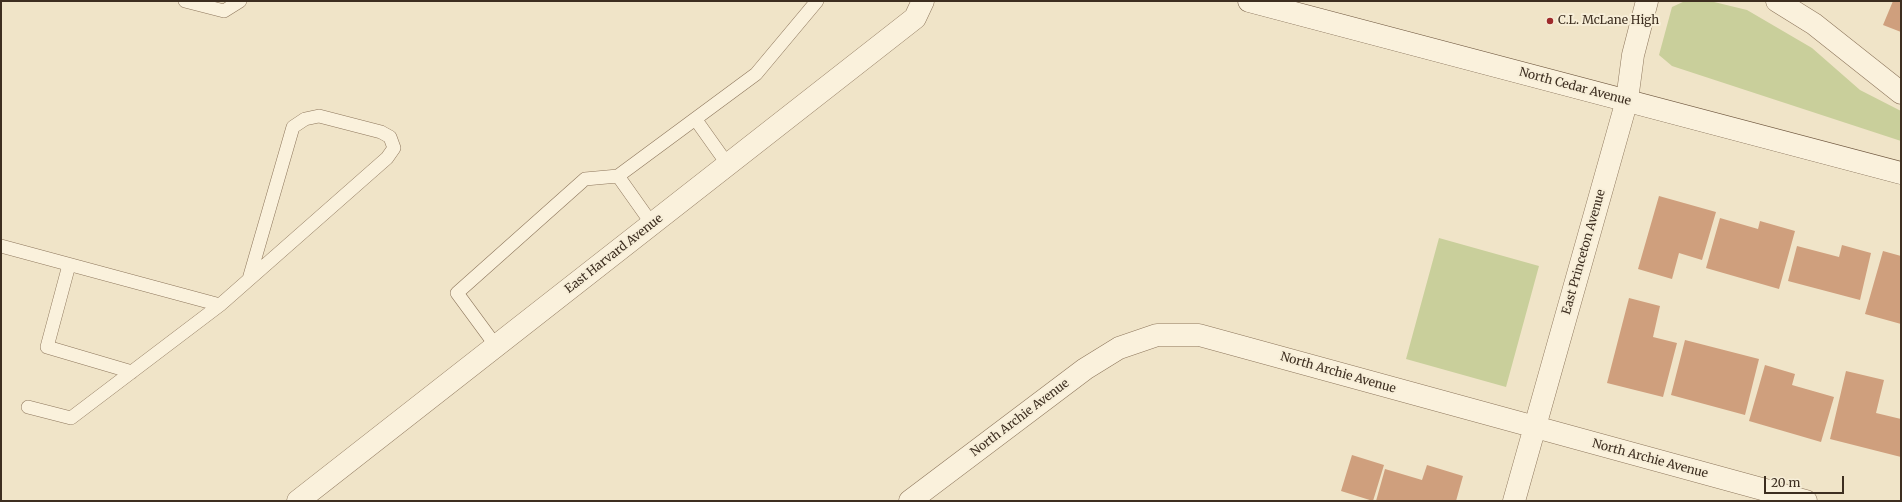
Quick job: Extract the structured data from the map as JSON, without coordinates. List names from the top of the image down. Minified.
{"streets":{"street":["North Cedar Avenue","East Princeton Avenue","East Harvard Avenue","North Archie Avenue"]},"crossings":[["North Cedar Avenue","East Princeton Avenue"],["East Princeton Avenue","North Archie Avenue"]],"places":["C.L. McLane High"],"scale_bar":"20 m"}
